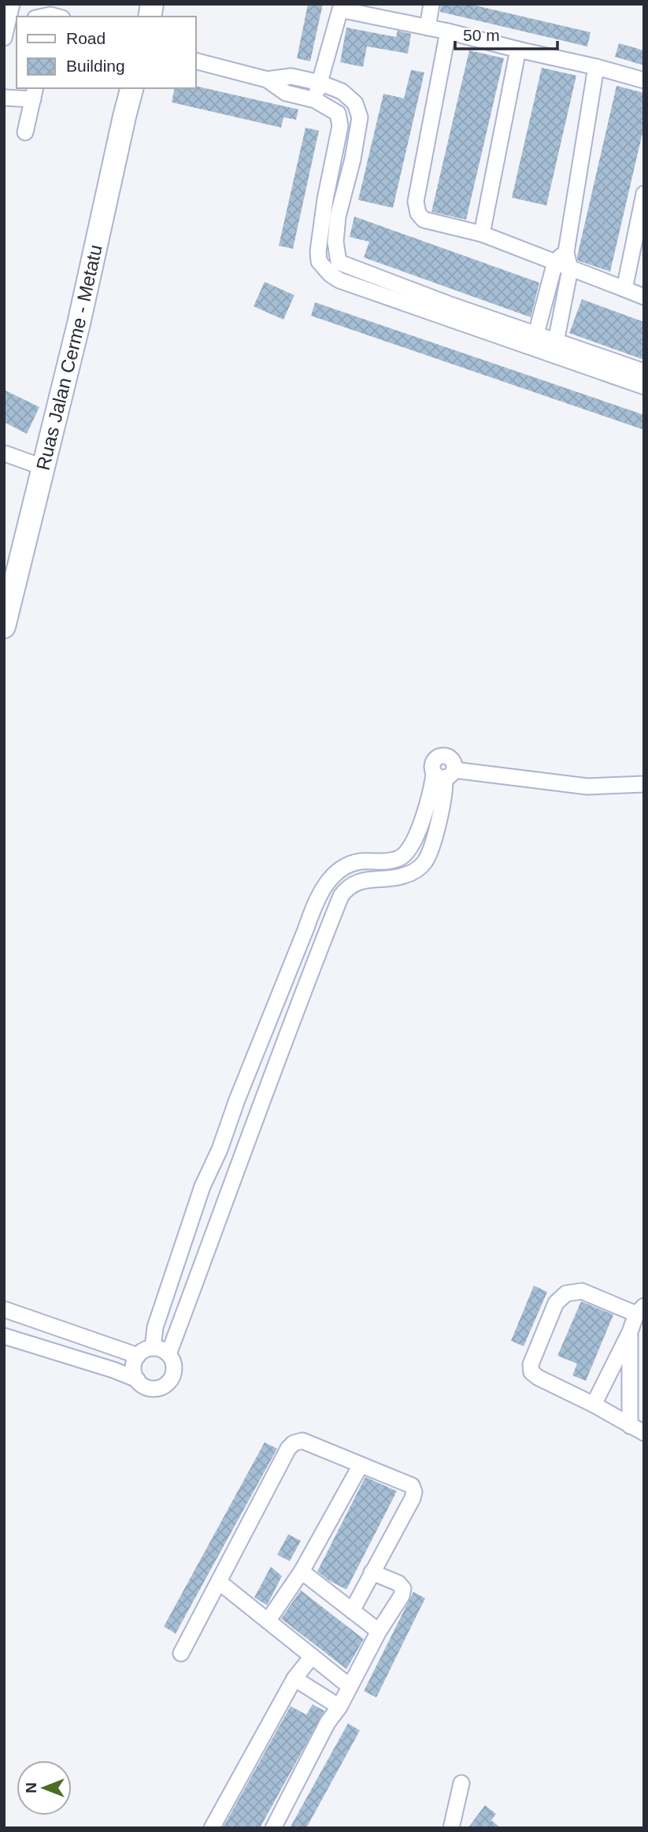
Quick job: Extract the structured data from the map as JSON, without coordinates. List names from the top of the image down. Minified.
{"streets":{"main road":["Ruas Jalan Cerme - Metatu"]},"legend":["Road","Building"],"scale_bar":"50 m","north":"left"}
